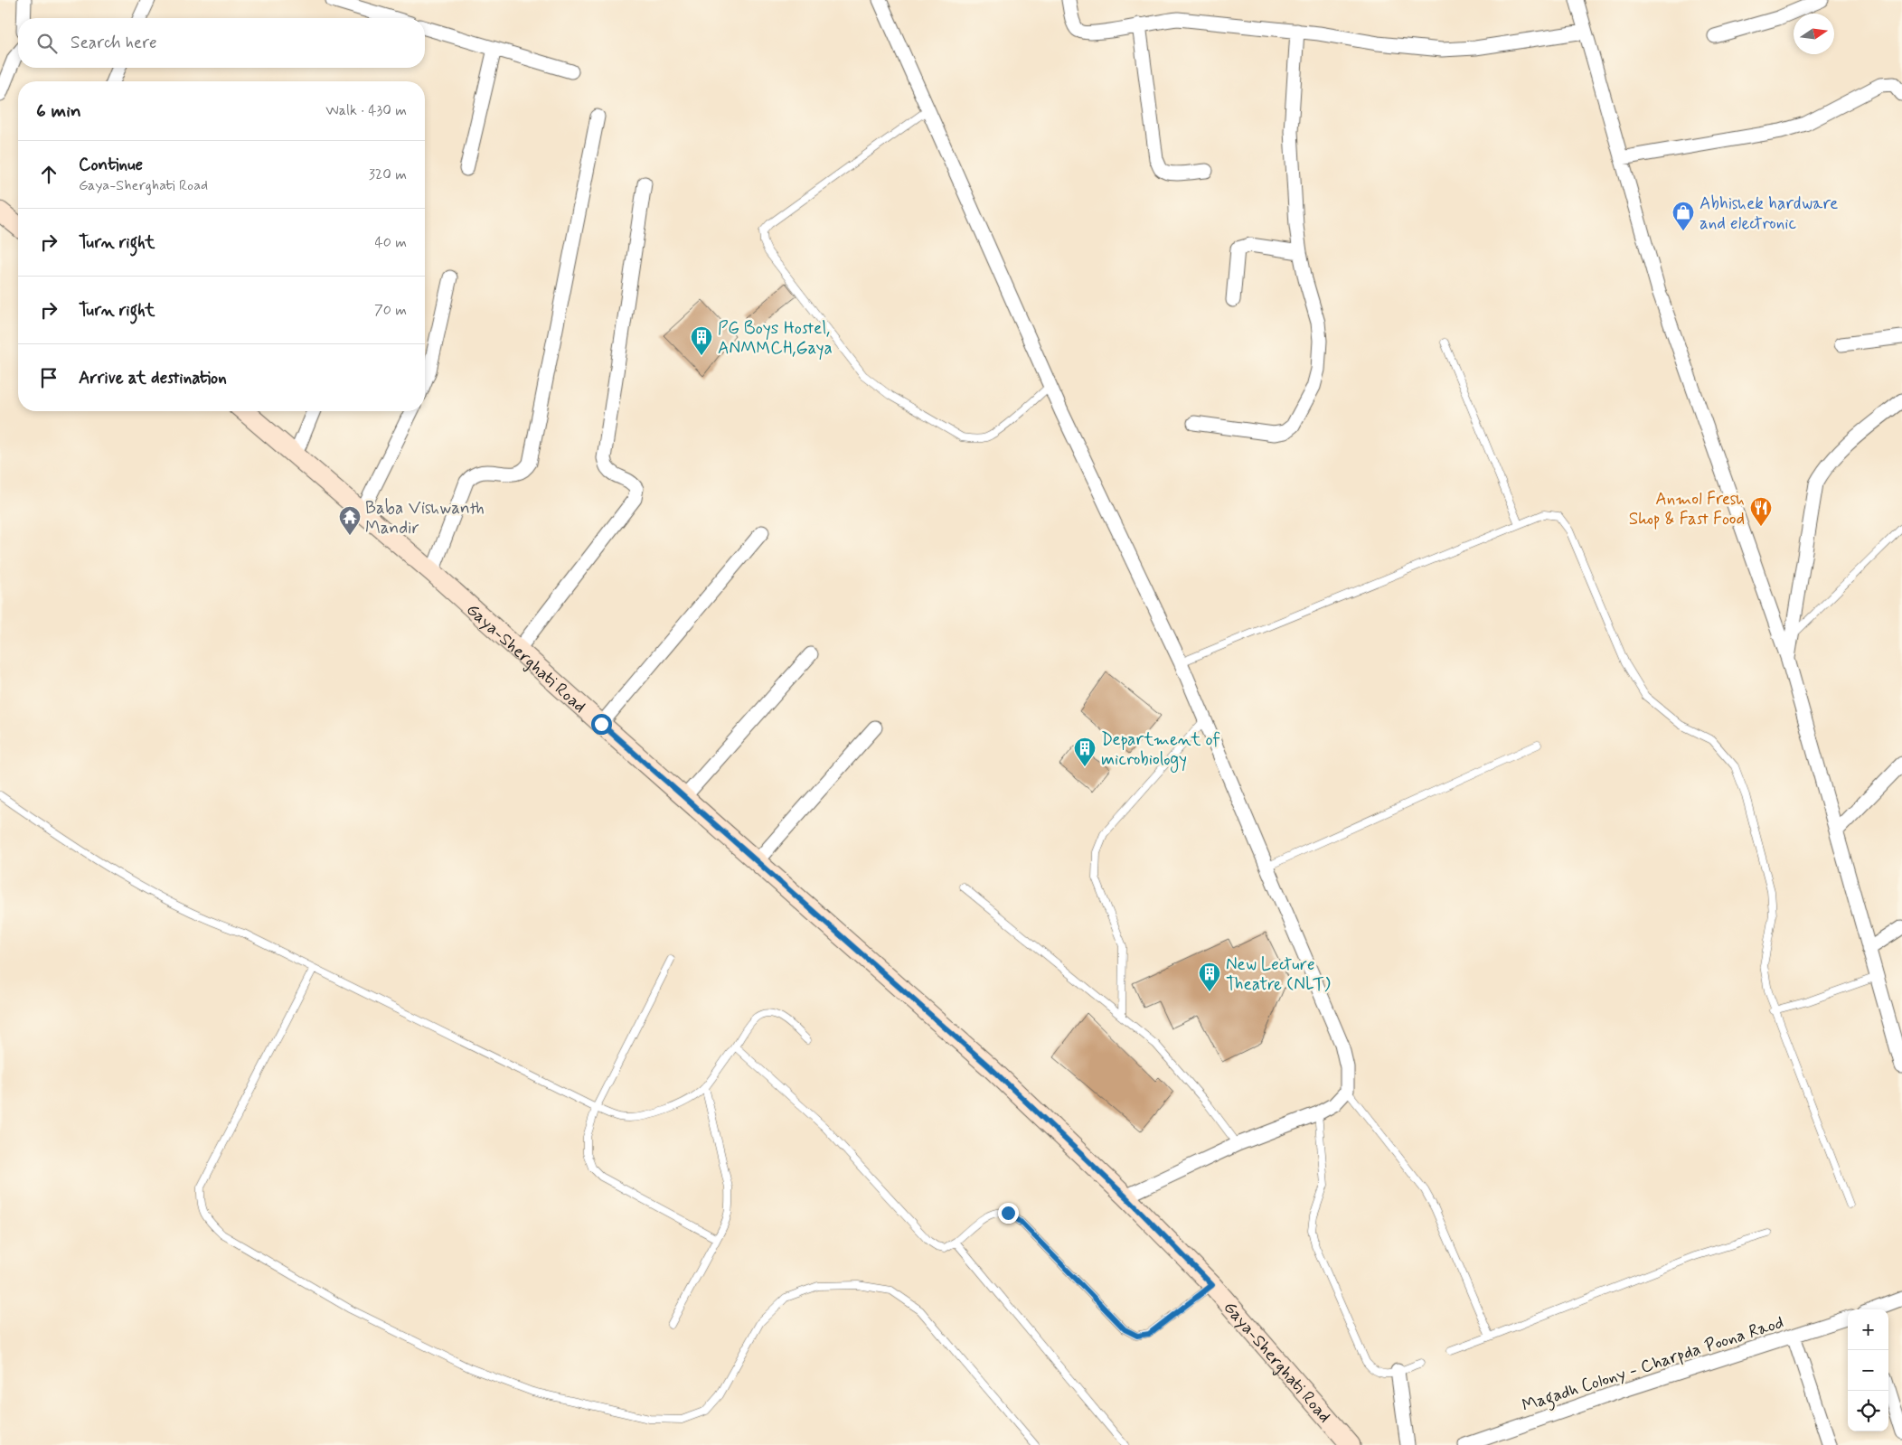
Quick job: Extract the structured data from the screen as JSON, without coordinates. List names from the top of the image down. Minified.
{"streets":{"main road":["Gaya-Sherghati Road"],"street":["Magadh Colony - Charpda Poona Raod"]},"places":{"shop":["Abhishek hardware and electronic"],"building":["PG Boys Hostel, ANMMCH,Gaya","Department of microbiology","New Lecture Theatre (NLT)"],"restaurant":["Anmol Fresh Shop & Fast Food"],"temple":["Baba Vishwanth Mandir"]},"north":"right","page":{"search":"Search here","heading":["6 min","Walk · 430 m"],"list":[["Continue","Gaya-Sherghati Road","320 m"],["Turn right","40 m"],["Turn right","70 m"],"Arrive at destination"],"map_buttons":["+","−"]}}
